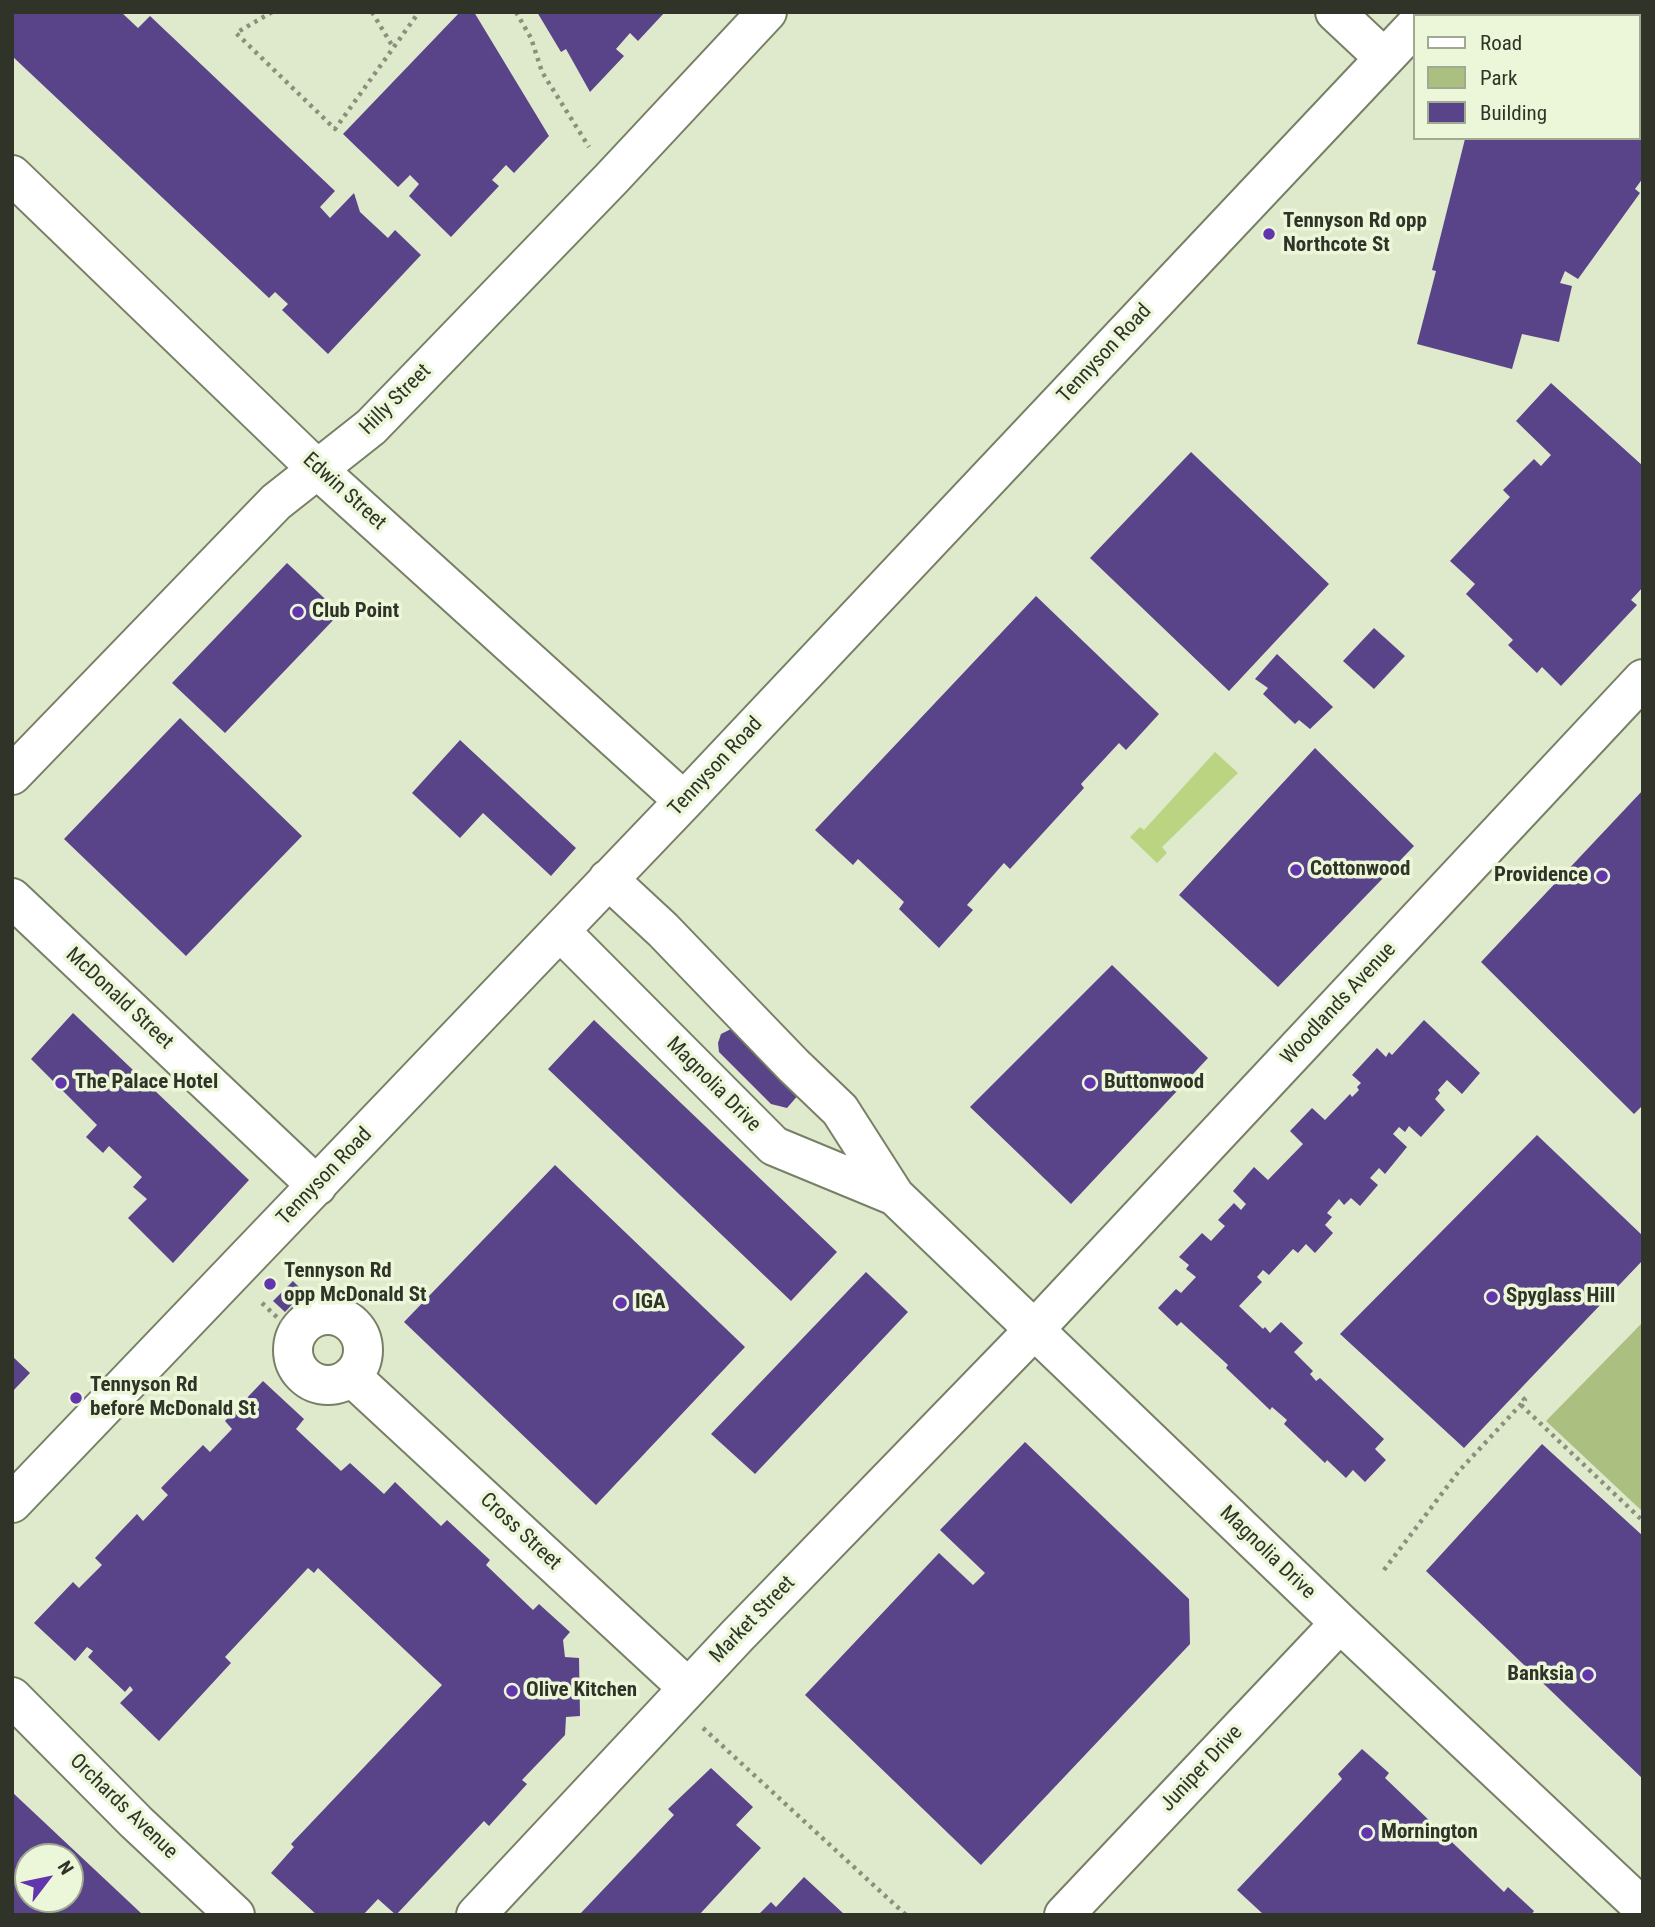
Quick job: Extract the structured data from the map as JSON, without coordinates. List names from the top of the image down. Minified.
{"streets":{"street":["Tennyson Road","Hilly Street","Edwin Street","McDonald Street","Woodlands Avenue","Magnolia Drive","Cross Street","Market Street","Juniper Drive","Orchards Avenue"]},"crossings":[["Tennyson Road","Edwin Street"],["Tennyson Road","McDonald Street"],["Tennyson Road","Magnolia Drive"],["Hilly Street","Edwin Street"],["Woodlands Avenue","Magnolia Drive"],["Woodlands Avenue","Market Street"],["Magnolia Drive","Market Street"],["Magnolia Drive","Juniper Drive"],["Cross Street","Market Street"]],"places":["Tennyson Rd opp Northcote St","Club Point","Cottonwood","Providence","The Palace Hotel","Buttonwood","Tennyson Rd opp McDonald St","Spyglass Hill","IGA","Tennyson Rd before McDonald St","Banksia","Olive Kitchen","Mornington"],"legend":["Road","Park","Building"],"north":"top right"}
